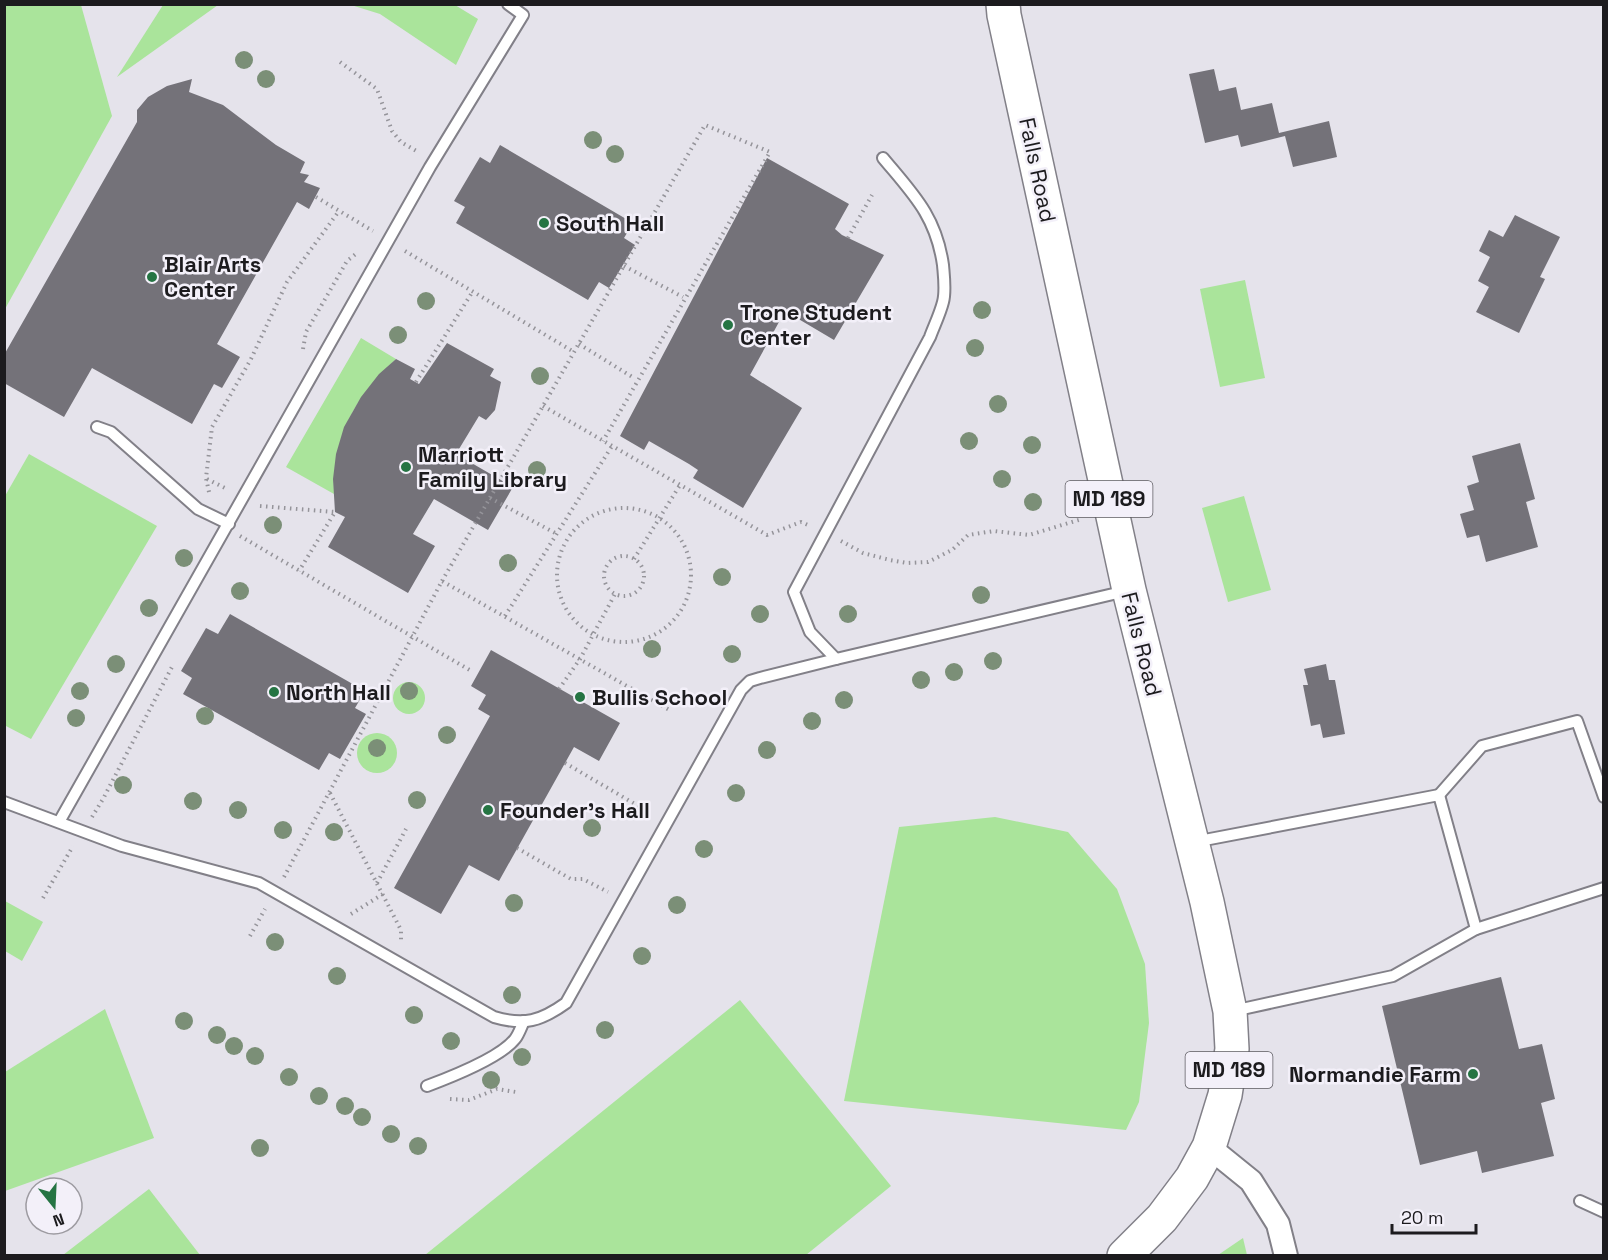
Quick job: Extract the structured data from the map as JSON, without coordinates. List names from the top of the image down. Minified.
{"streets":{"main road":["Falls Road","MD 189"]},"places":["South Hall","Blair Arts Center","Trone Student Center","Marriott Family Library","North Hall","Bullis School","Founder's Hall","Normandie Farm"],"scale_bar":"20 m","north":"bottom"}
